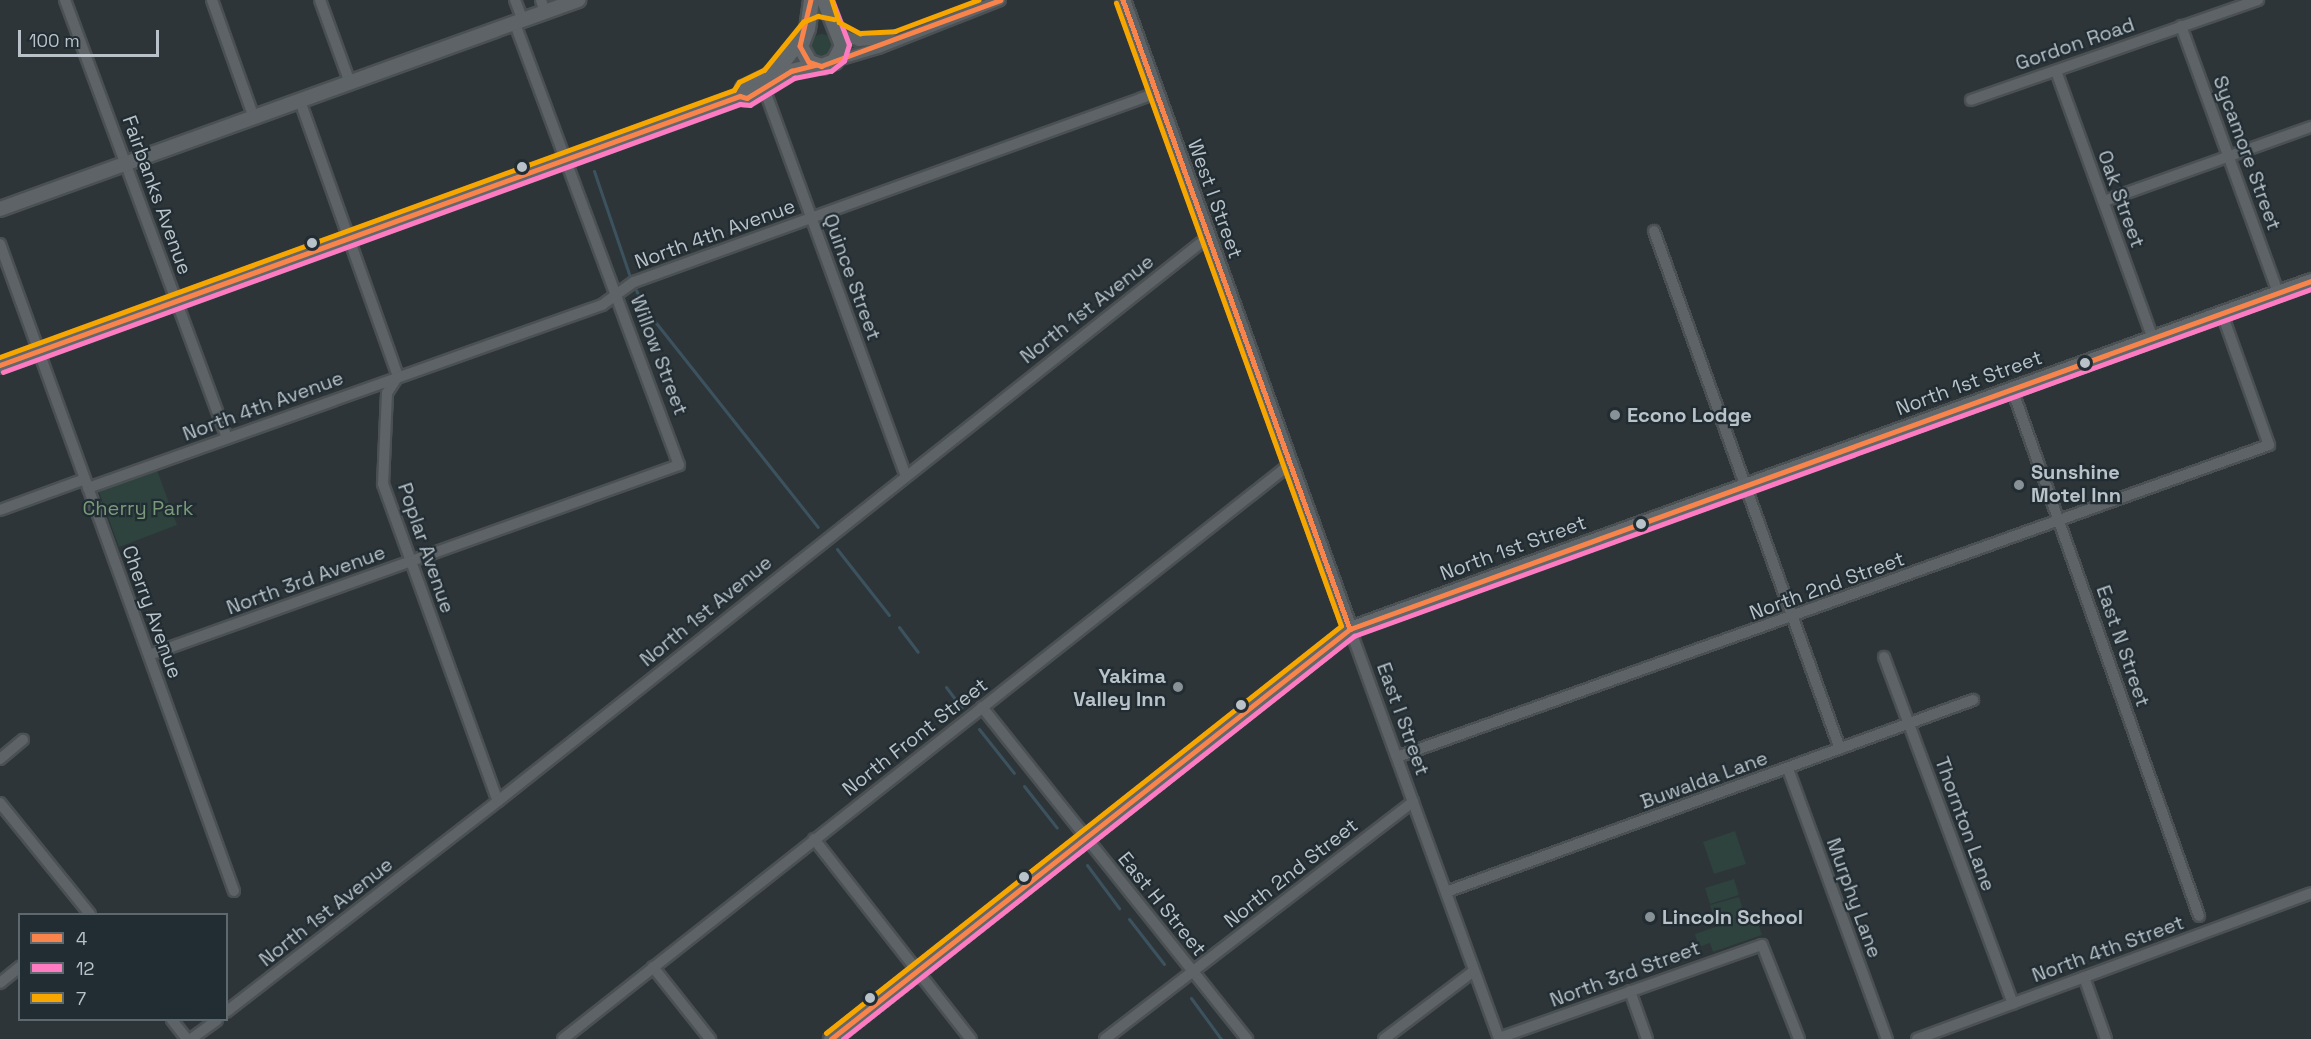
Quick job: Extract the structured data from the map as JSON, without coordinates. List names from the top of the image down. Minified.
{"streets":{"main road":["North 1st Street"],"street":["Gordon Road","Sycamore Street","Fairbanks Avenue","West I Street","Oak Street","North 4th Avenue","Quince Street","North 1st Avenue","Willow Street","Poplar Avenue","North 3rd Avenue","North 2nd Street","Cherry Avenue","East N Street","East I Street","North Front Street","Buwalda Lane","Thornton Lane","Murphy Lane","East H Street","North 4th Street","North 3rd Street"]},"crossings":[["Gordon Road","Sycamore Street"],["Gordon Road","Oak Street"],["Sycamore Street","North 1st Street"],["Fairbanks Avenue","North 4th Avenue"],["West I Street","North 4th Avenue"],["West I Street","North 1st Avenue"],["West I Street","East I Street"],["Oak Street","North 1st Street"],["North 4th Avenue","Quince Street"],["North 4th Avenue","Willow Street"],["North 4th Avenue","Poplar Avenue"],["North 4th Avenue","Cherry Avenue"],["Quince Street","North 1st Avenue"],["North 1st Avenue","Poplar Avenue"],["Willow Street","North 3rd Avenue"],["North 1st Street","North 2nd Street"],["North 1st Street","East N Street"],["North 1st Street","East I Street"],["North 1st Street","East H Street"],["Poplar Avenue","North 3rd Avenue"],["North 3rd Avenue","Cherry Avenue"],["North 2nd Street","East N Street"],["North 2nd Street","East I Street"],["North 2nd Street","East H Street"],["East I Street","North Front Street"],["East I Street","Buwalda Lane"],["East I Street","North 3rd Street"],["North Front Street","East H Street"],["Buwalda Lane","Thornton Lane"],["Buwalda Lane","Murphy Lane"],["Thornton Lane","North 4th Street"]],"parks":["Cherry Park"],"places":["Econo Lodge","Sunshine Motel Inn","Yakima Valley Inn","Lincoln School"],"lines":["transit line 4","transit line 12","transit line 7"],"legend":["4","12","7"],"scale_bar":"100 m"}
